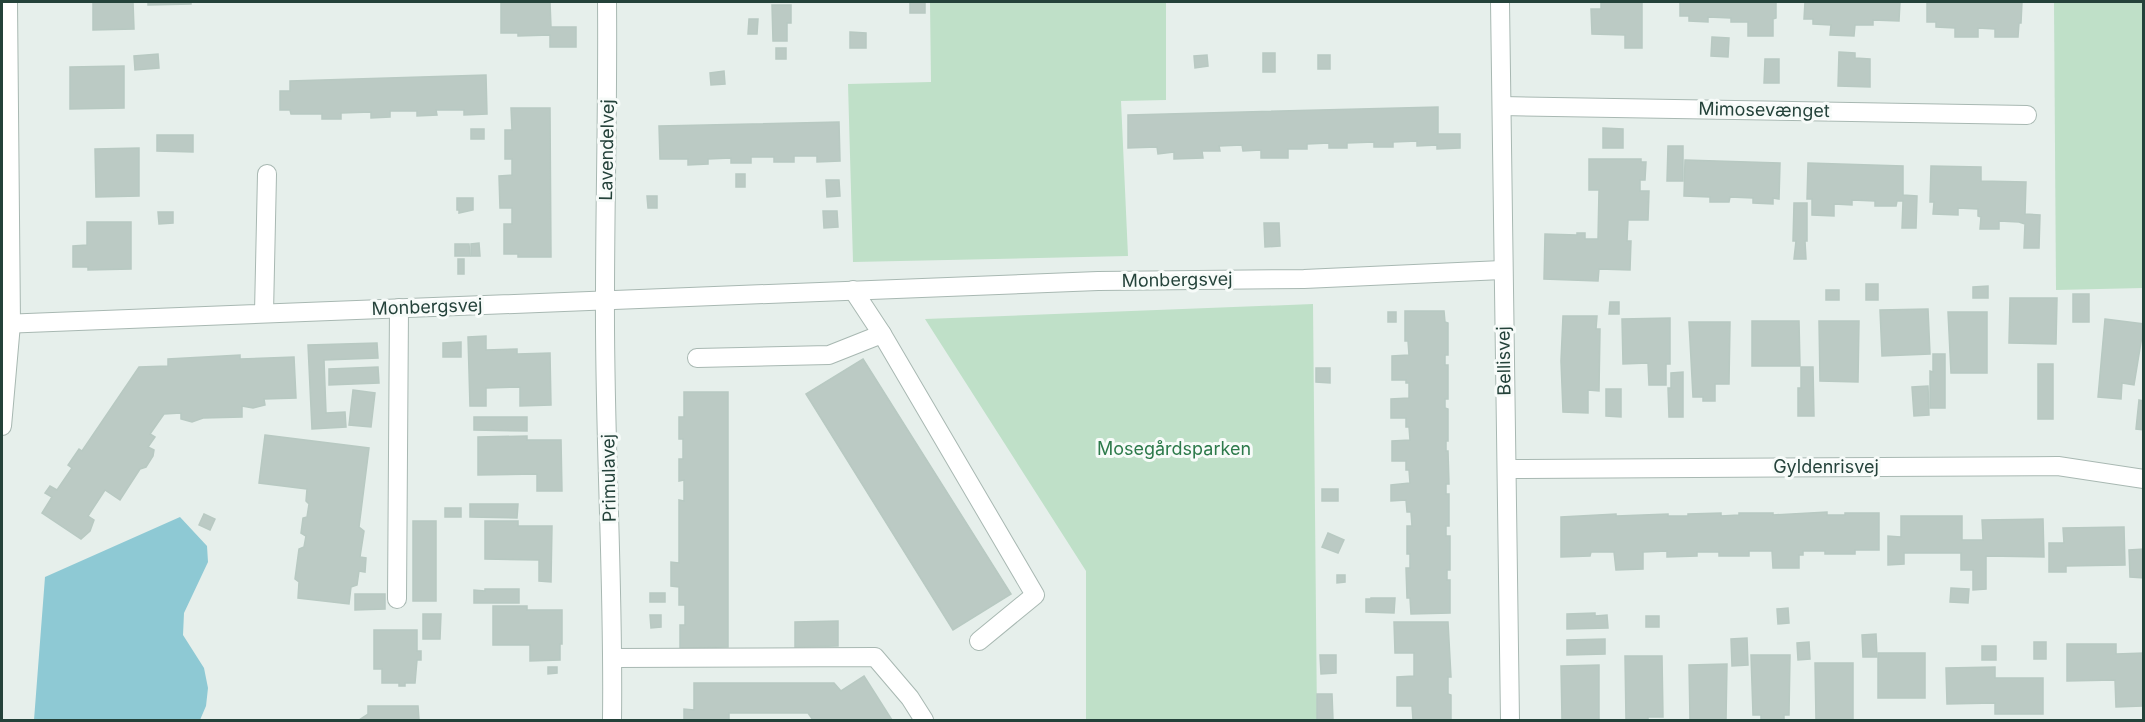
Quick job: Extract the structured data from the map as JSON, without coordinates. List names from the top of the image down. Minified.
{"streets":{"street":["Mimosevænget","Lavendelvej","Monbergsvej","Bellisvej","Gyldenrisvej","Primulavej"]},"crossings":[["Mimosevænget","Bellisvej"],["Lavendelvej","Monbergsvej"],["Lavendelvej","Primulavej"],["Monbergsvej","Bellisvej"],["Monbergsvej","Primulavej"],["Bellisvej","Gyldenrisvej"]],"parks":["Mosegårdsparken"]}
